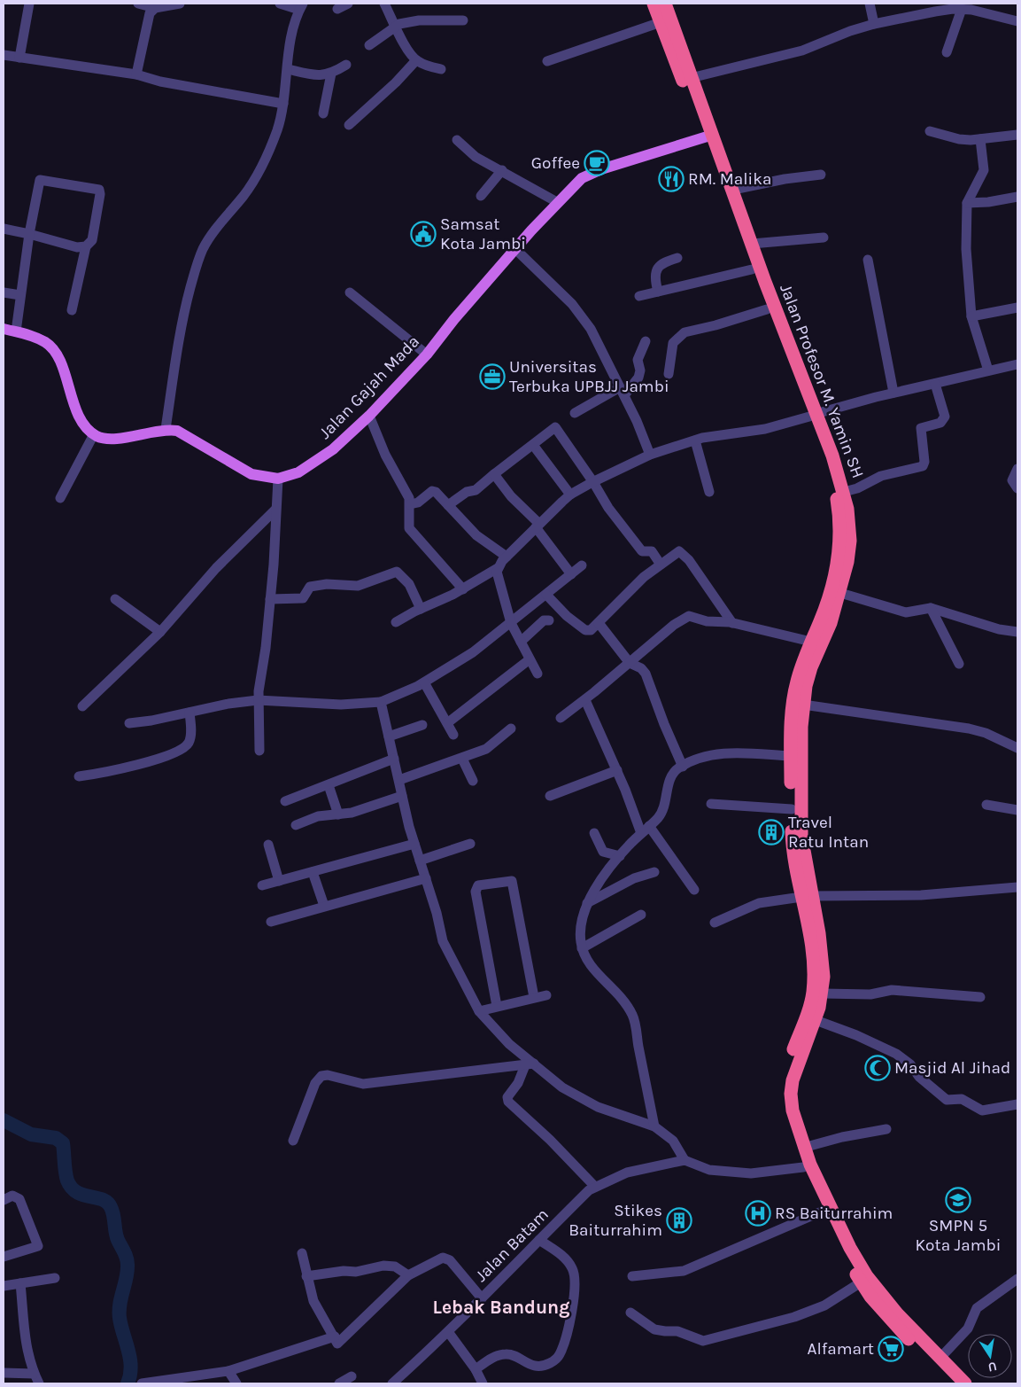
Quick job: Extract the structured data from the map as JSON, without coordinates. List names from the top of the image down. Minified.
{"streets":{"highway":["Jalan Profesor M. Yamin SH"],"main road":["Jalan Gajah Mada"],"street":["Jalan Batam"]},"crossings":[["Jalan Profesor M. Yamin SH","Jalan Gajah Mada"]],"districts":["Lebak Bandung"],"places":{"cafe":["Goffee"],"restaurant":["RM. Malika"],"public building":["Samsat Kota Jambi"],"office":["Universitas Terbuka UPBJJ Jambi"],"building":["Travel Ratu Intan","Stikes Baiturrahim"],"mosque":["Masjid Al Jihad"],"school or university":["SMPN 5 Kota Jambi"],"hospital":["RS Baiturrahim"],"supermarket":["Alfamart"]},"north":"bottom"}
